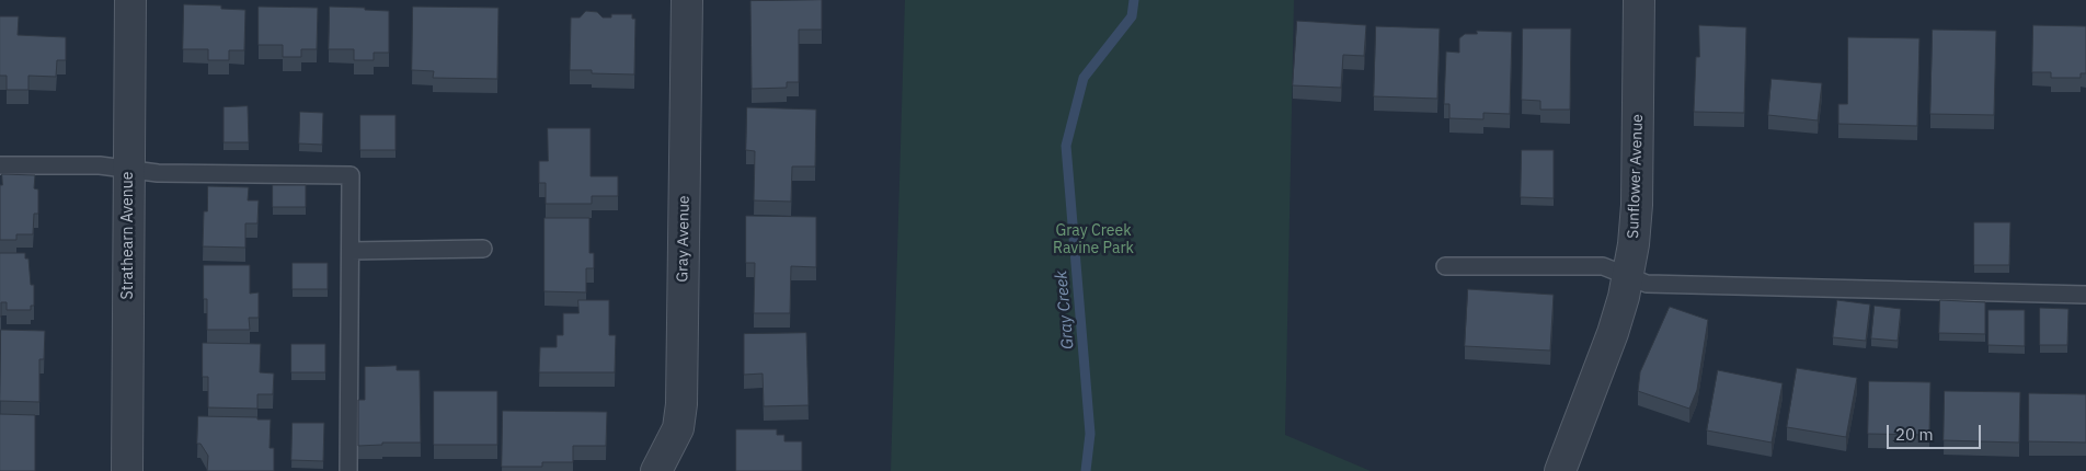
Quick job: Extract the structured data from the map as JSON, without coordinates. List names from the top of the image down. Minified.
{"streets":{"street":["Sunflower Avenue","Strathearn Avenue","Gray Avenue"]},"water":["Gray Creek"],"parks":["Gray Creek Ravine Park"],"scale_bar":"20 m"}
